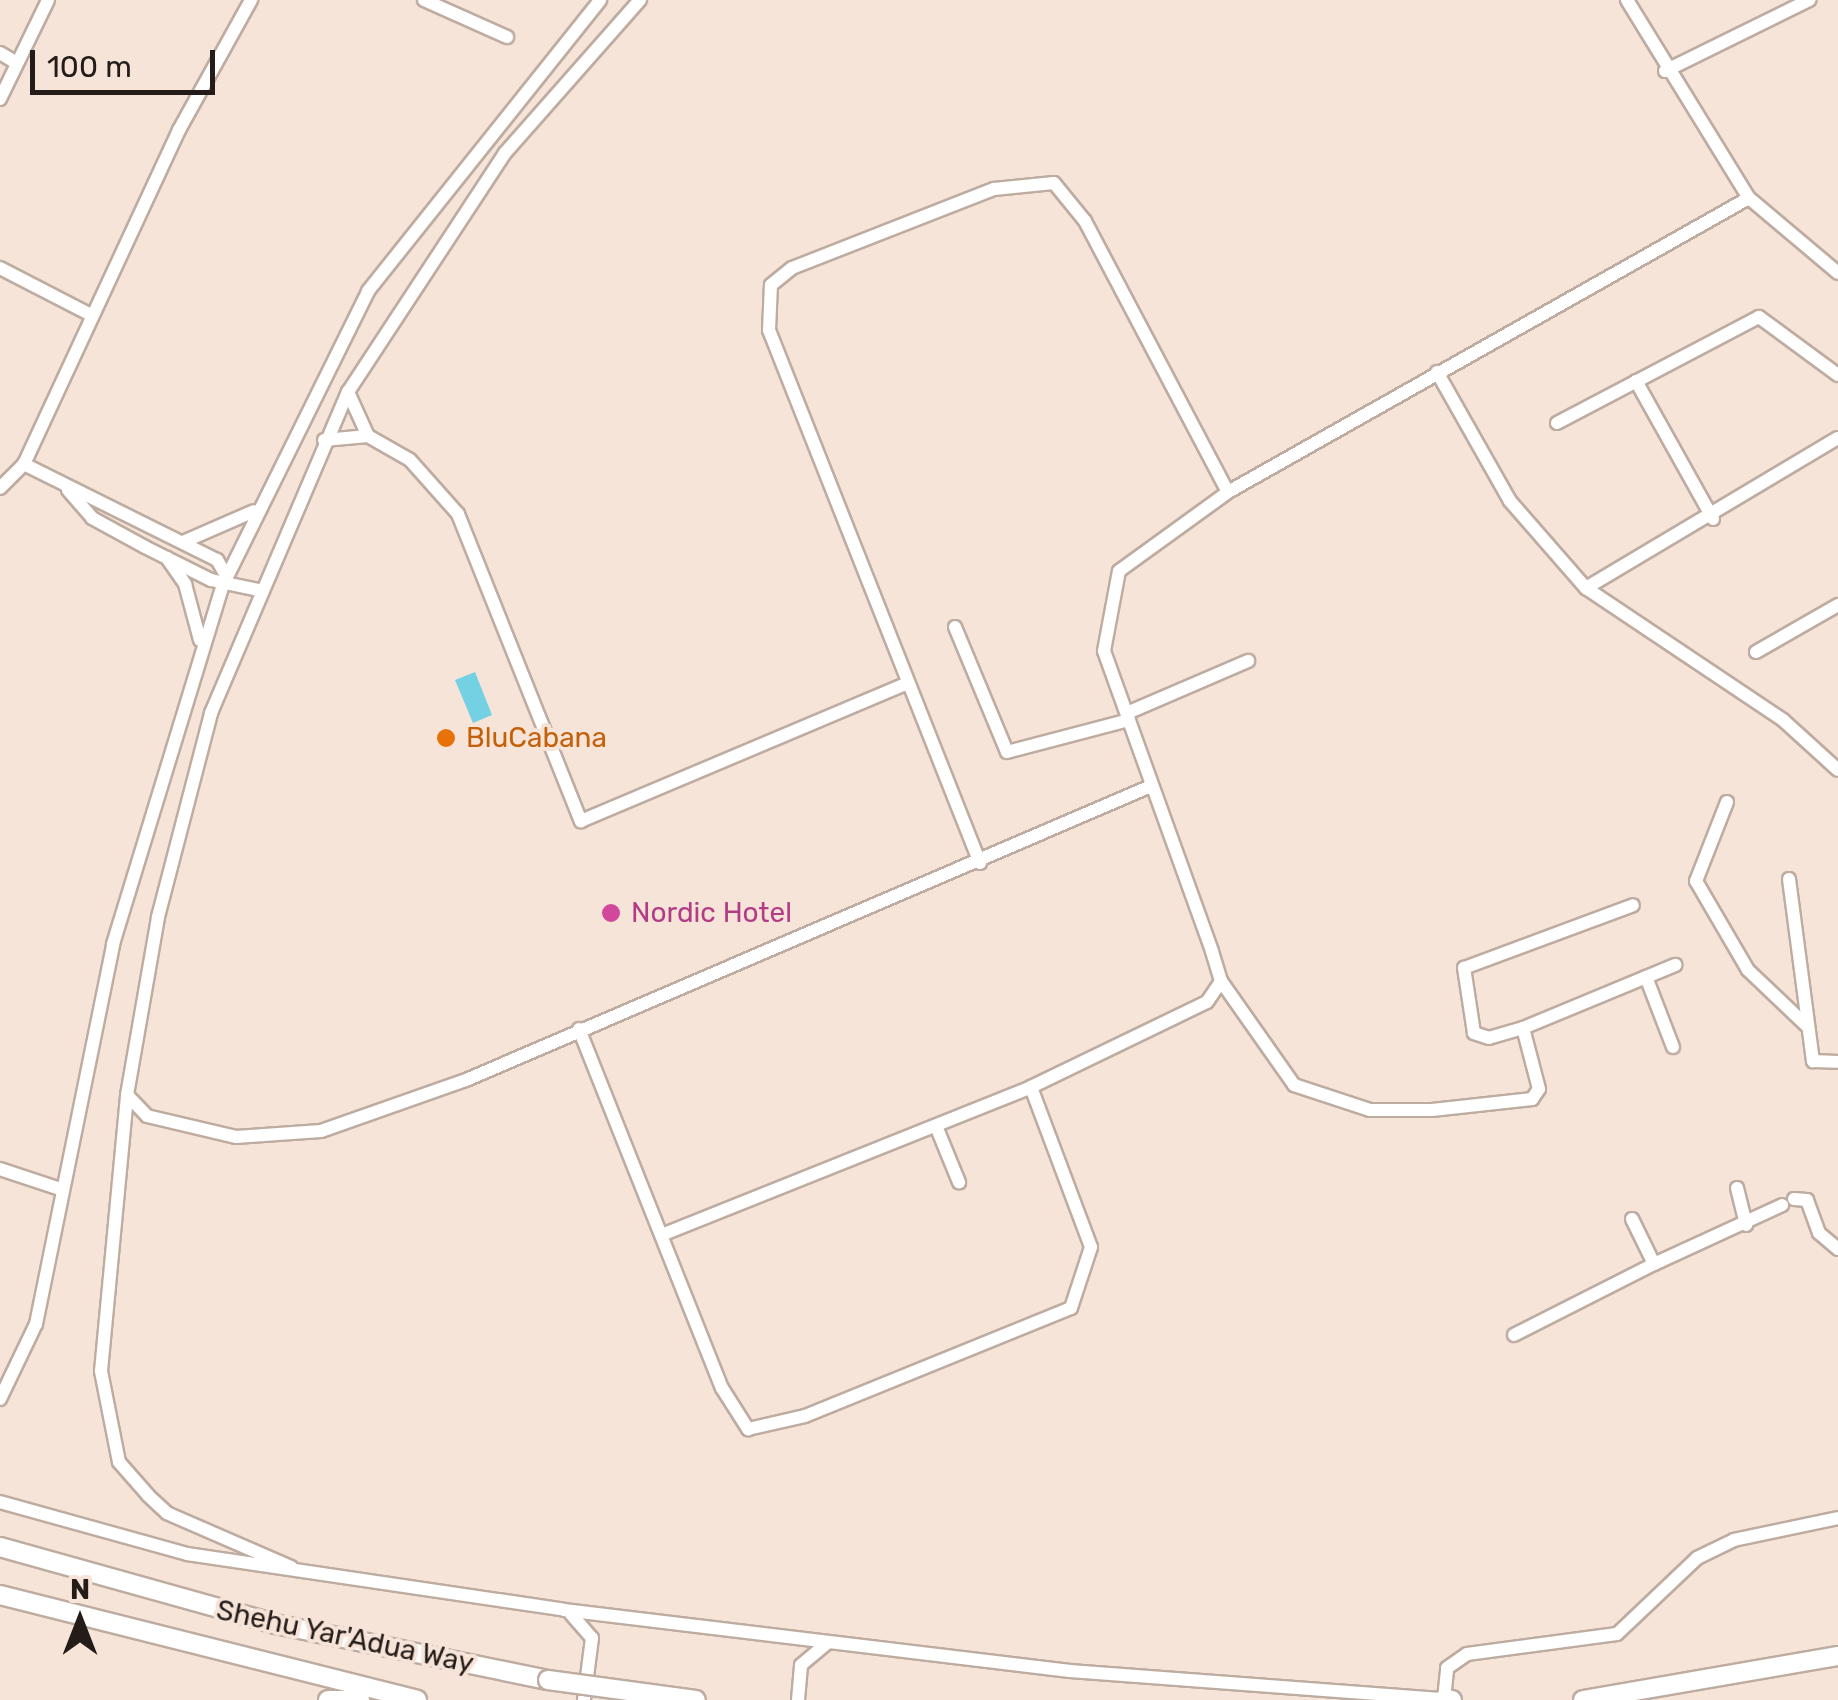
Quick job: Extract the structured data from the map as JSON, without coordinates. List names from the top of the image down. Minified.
{"streets":{"highway":["Shehu Yar'Adua Way"]},"places":["BluCabana","Nordic Hotel"],"scale_bar":"100 m","north":"top"}
